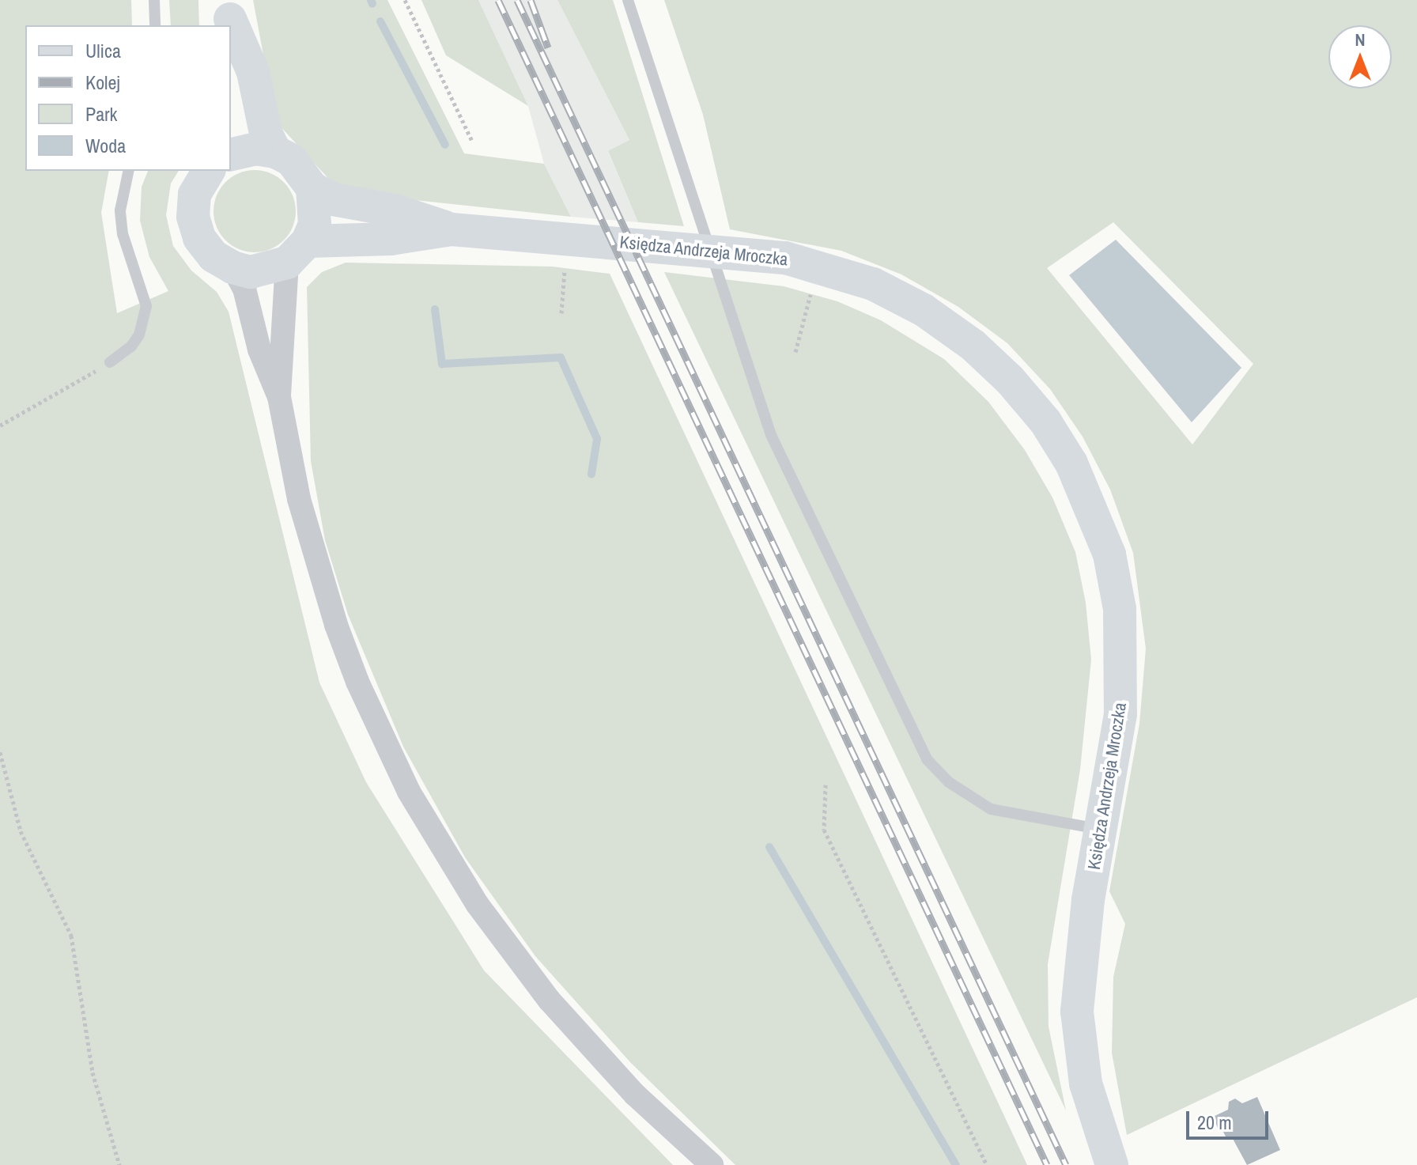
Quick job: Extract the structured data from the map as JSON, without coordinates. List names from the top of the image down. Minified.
{"streets":{"street":["Księdza Andrzeja Mroczka"]},"legend":["Ulica","Kolej","Park","Woda"],"scale_bar":"20 m","north":"top"}
